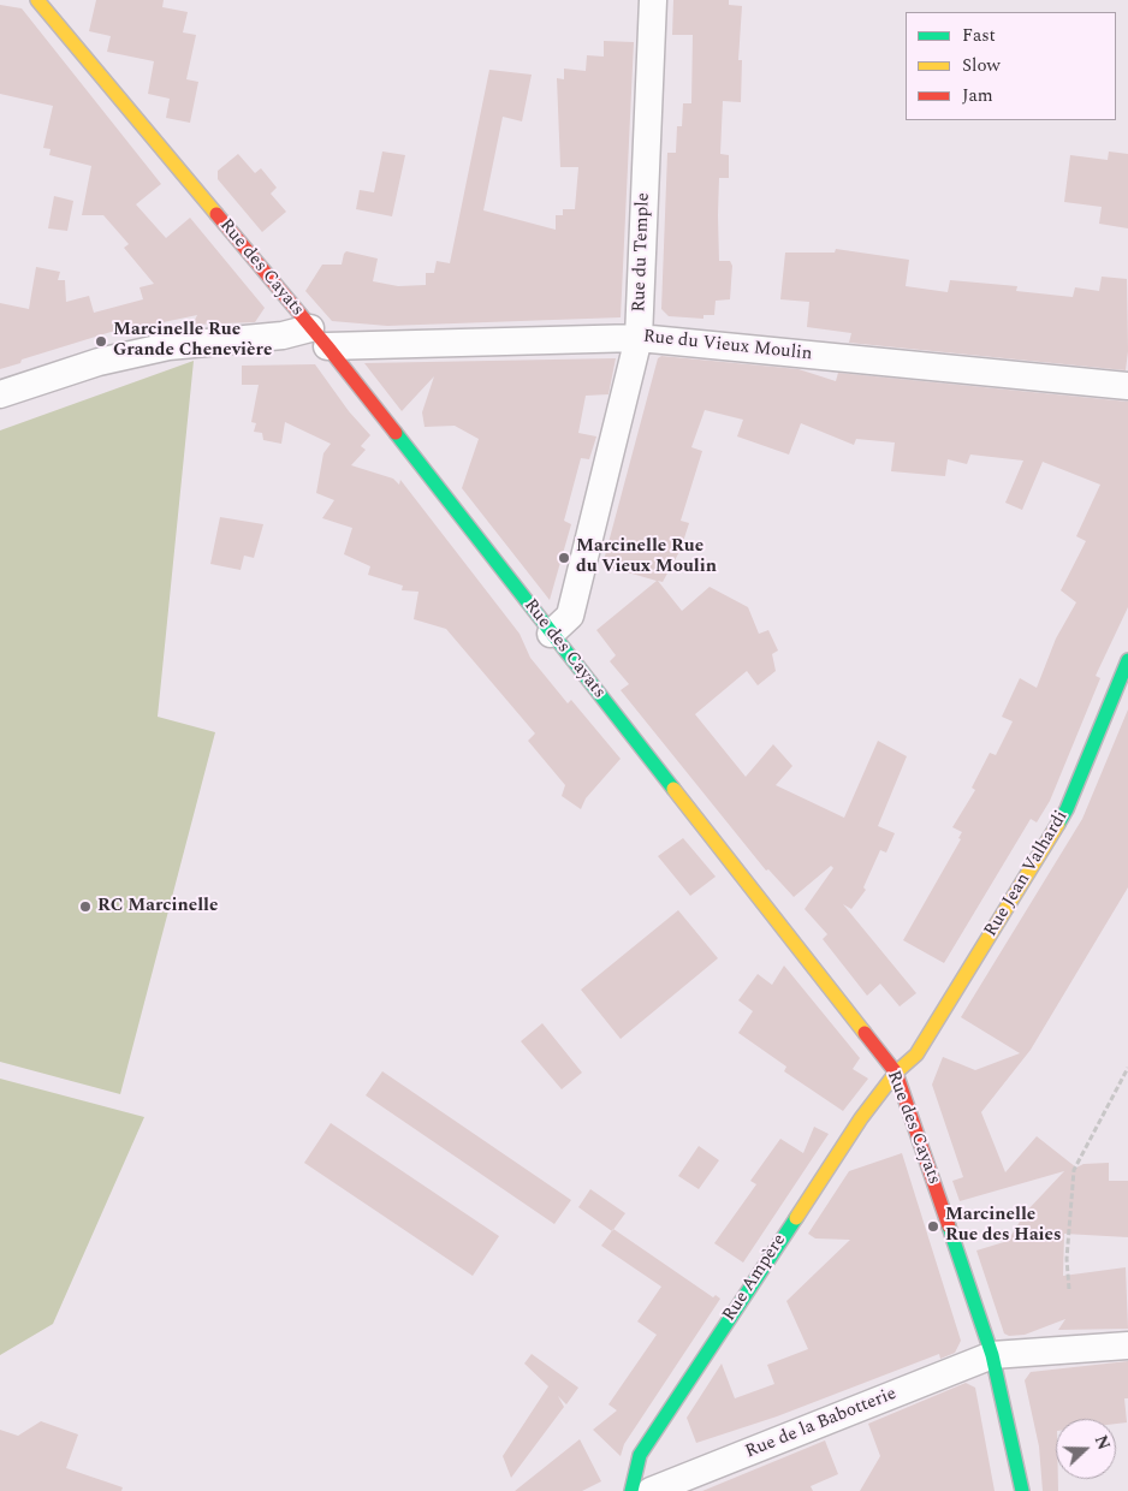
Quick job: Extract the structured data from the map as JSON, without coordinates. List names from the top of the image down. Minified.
{"streets":{"street":["Rue du Temple","Rue des Cayats","Rue du Vieux Moulin","Rue Jean Valhardi","Rue Ampère","Rue de la Babotterie"]},"crossings":[["Rue du Temple","Rue des Cayats"],["Rue du Temple","Rue du Vieux Moulin"],["Rue des Cayats","Rue du Vieux Moulin"],["Rue des Cayats","Rue Jean Valhardi"],["Rue des Cayats","Rue Ampère"],["Rue des Cayats","Rue de la Babotterie"],["Rue Jean Valhardi","Rue Ampère"]],"places":["Marcinelle Rue Grande Chenevière","Marcinelle Rue du Vieux Moulin","RC Marcinelle","Marcinelle Rue des Haies"],"legend":["Fast","Slow","Jam"],"north":"right"}
